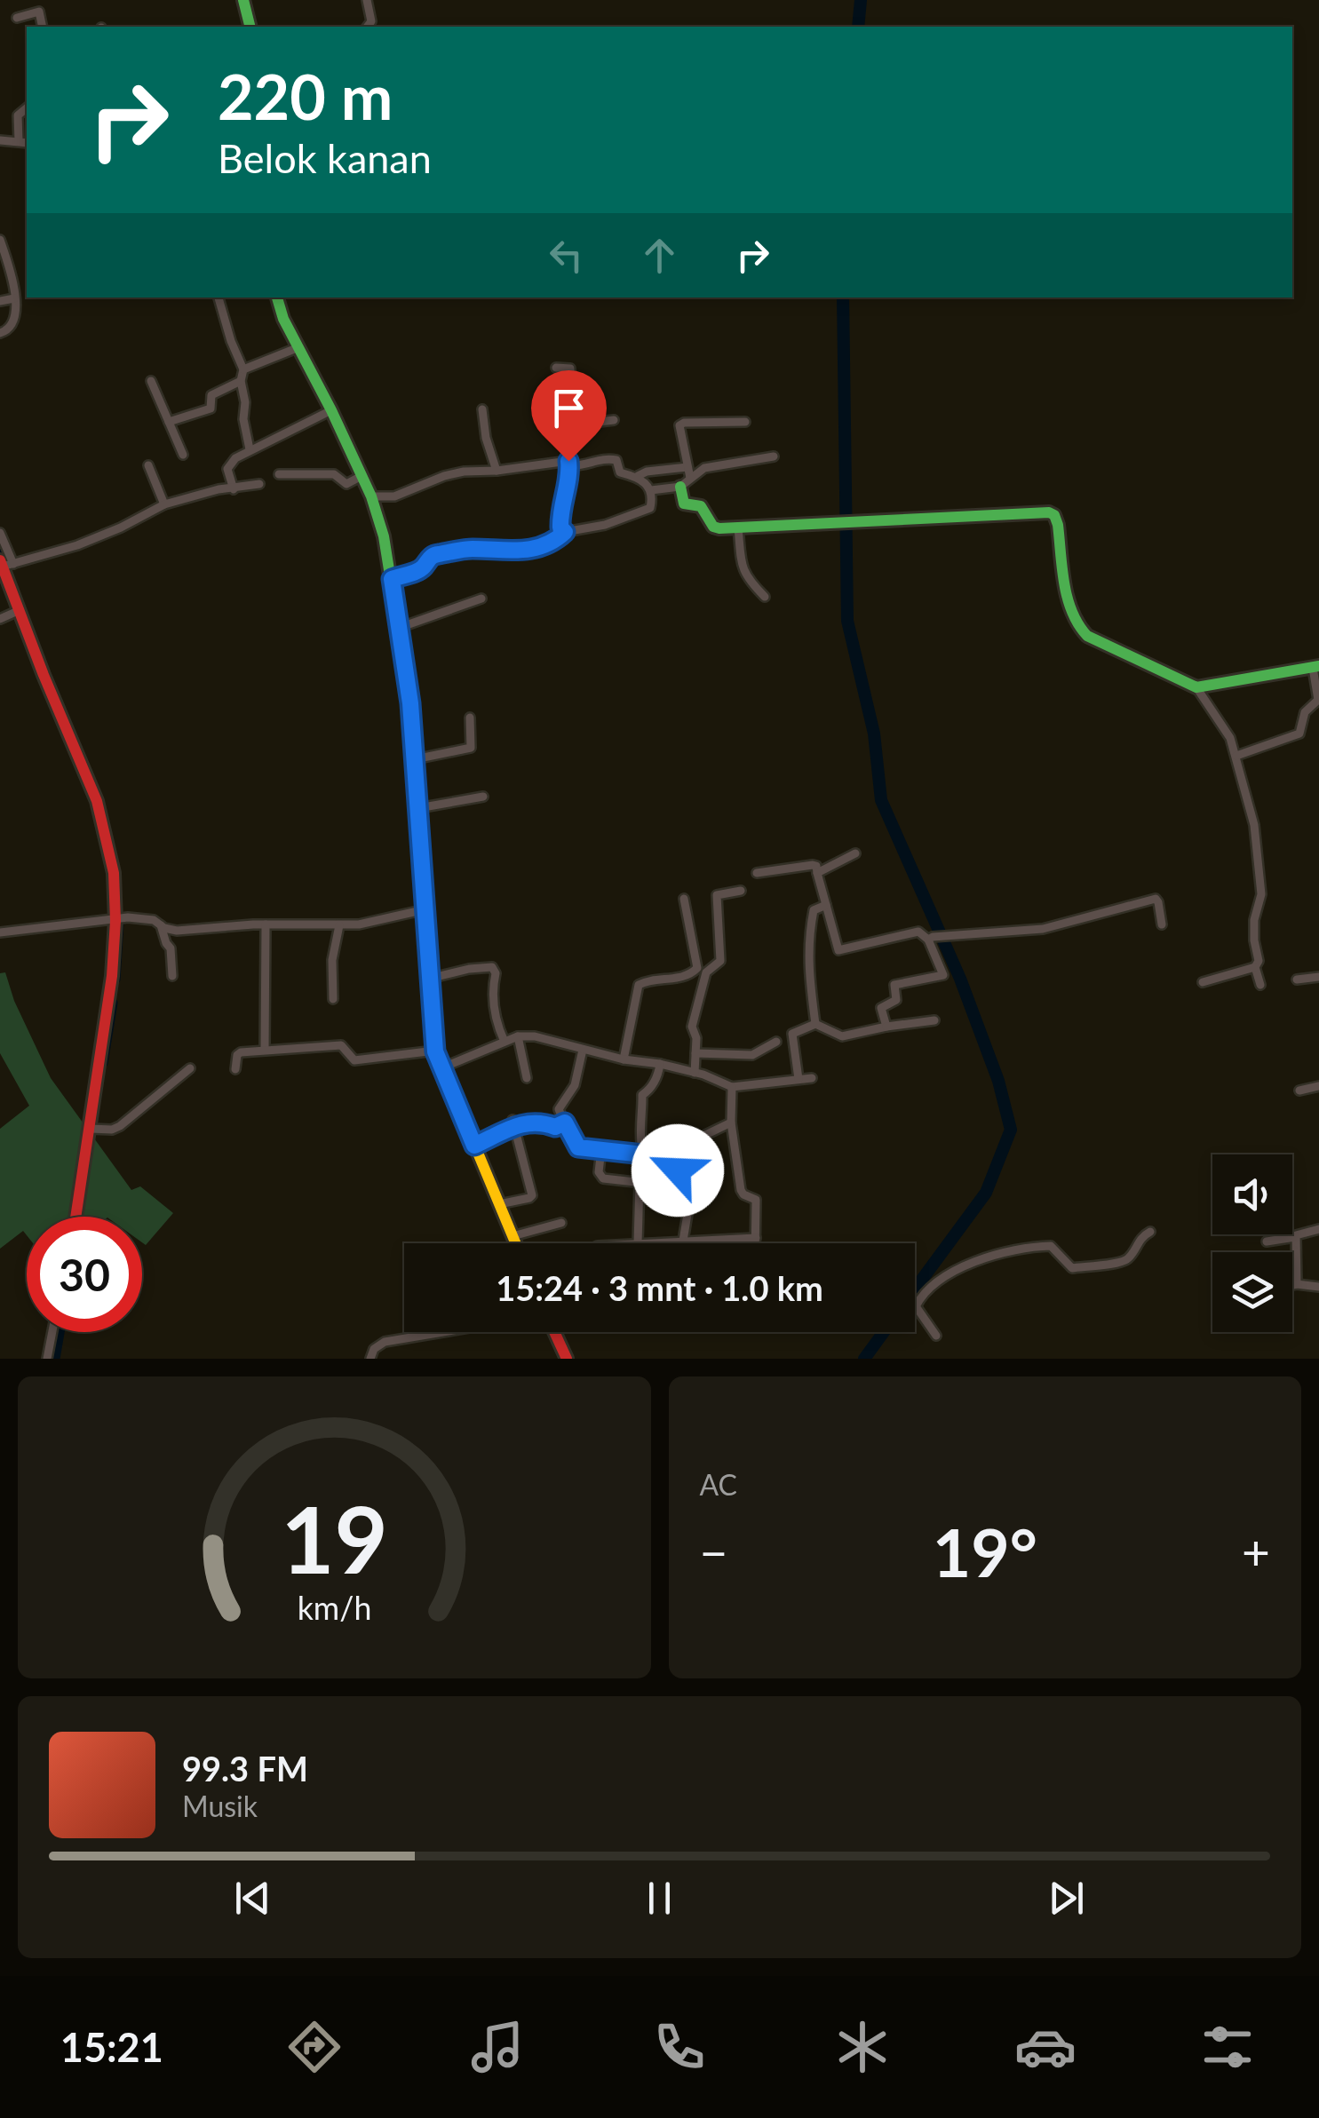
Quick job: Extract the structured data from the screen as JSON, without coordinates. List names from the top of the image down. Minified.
{"page":{"turn":["220 m","Belok kanan"],"limit":"30","trip":"15:24 · 3 mnt · 1.0 km","tile":"AC","heat":["−","19°","+"],"song":["99.3 FM","Musik"],"tabs":"15:21","gauge":["19","km/h"]}}
